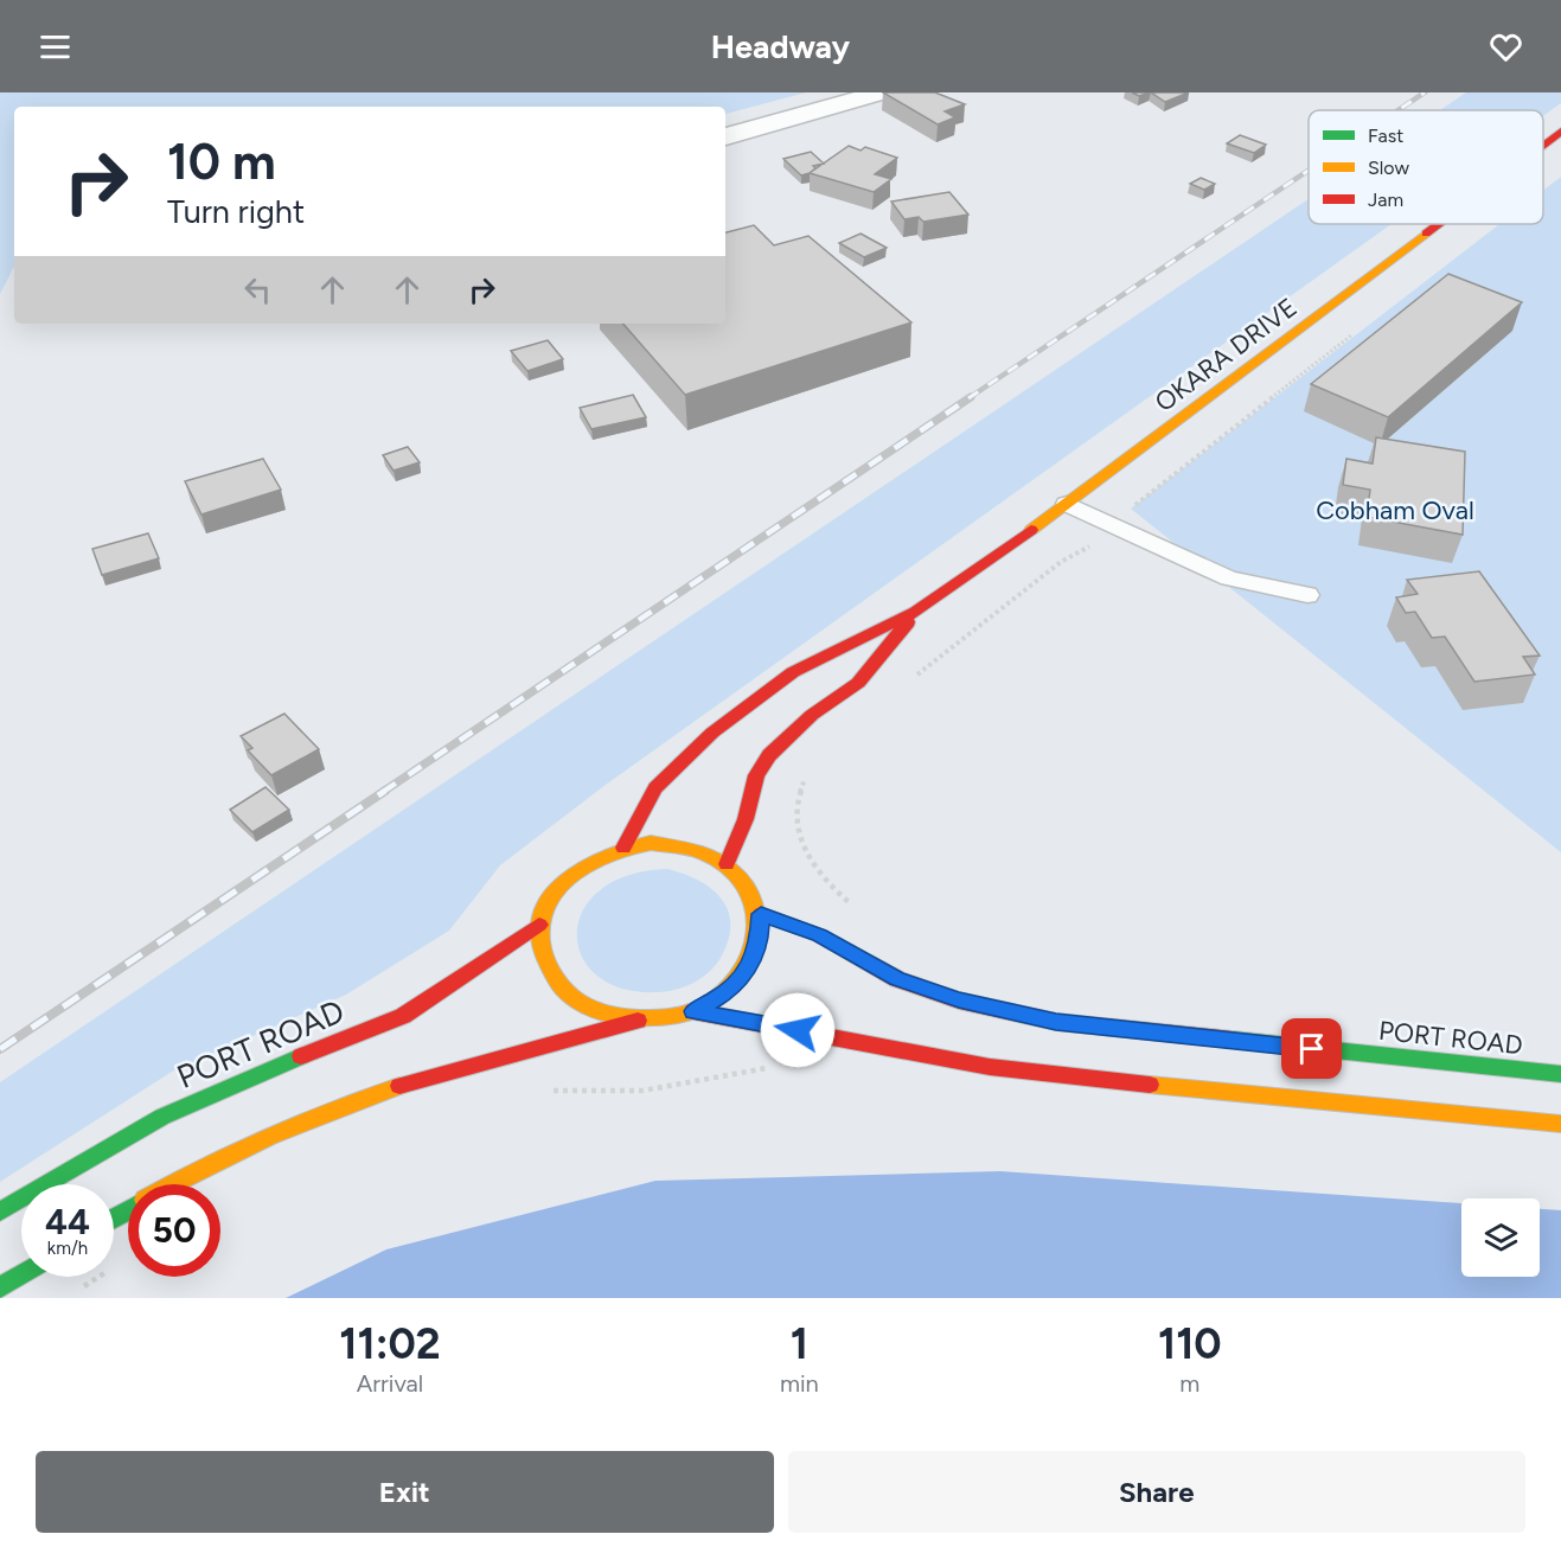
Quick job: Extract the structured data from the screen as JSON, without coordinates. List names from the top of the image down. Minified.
{"streets":{"main road":["OKARA DRIVE","PORT ROAD"]},"crossings":[["OKARA DRIVE","PORT ROAD"]],"parks":["Cobham Oval"],"legend":["Fast","Slow","Jam"],"page":{"header":"Headway","turn":["10 m","Turn right"],"speed":"44 km/h","limit":"50","eta":["11:02","Arrival","1","min","110","m"],"buttons":["Exit","Share"]}}
